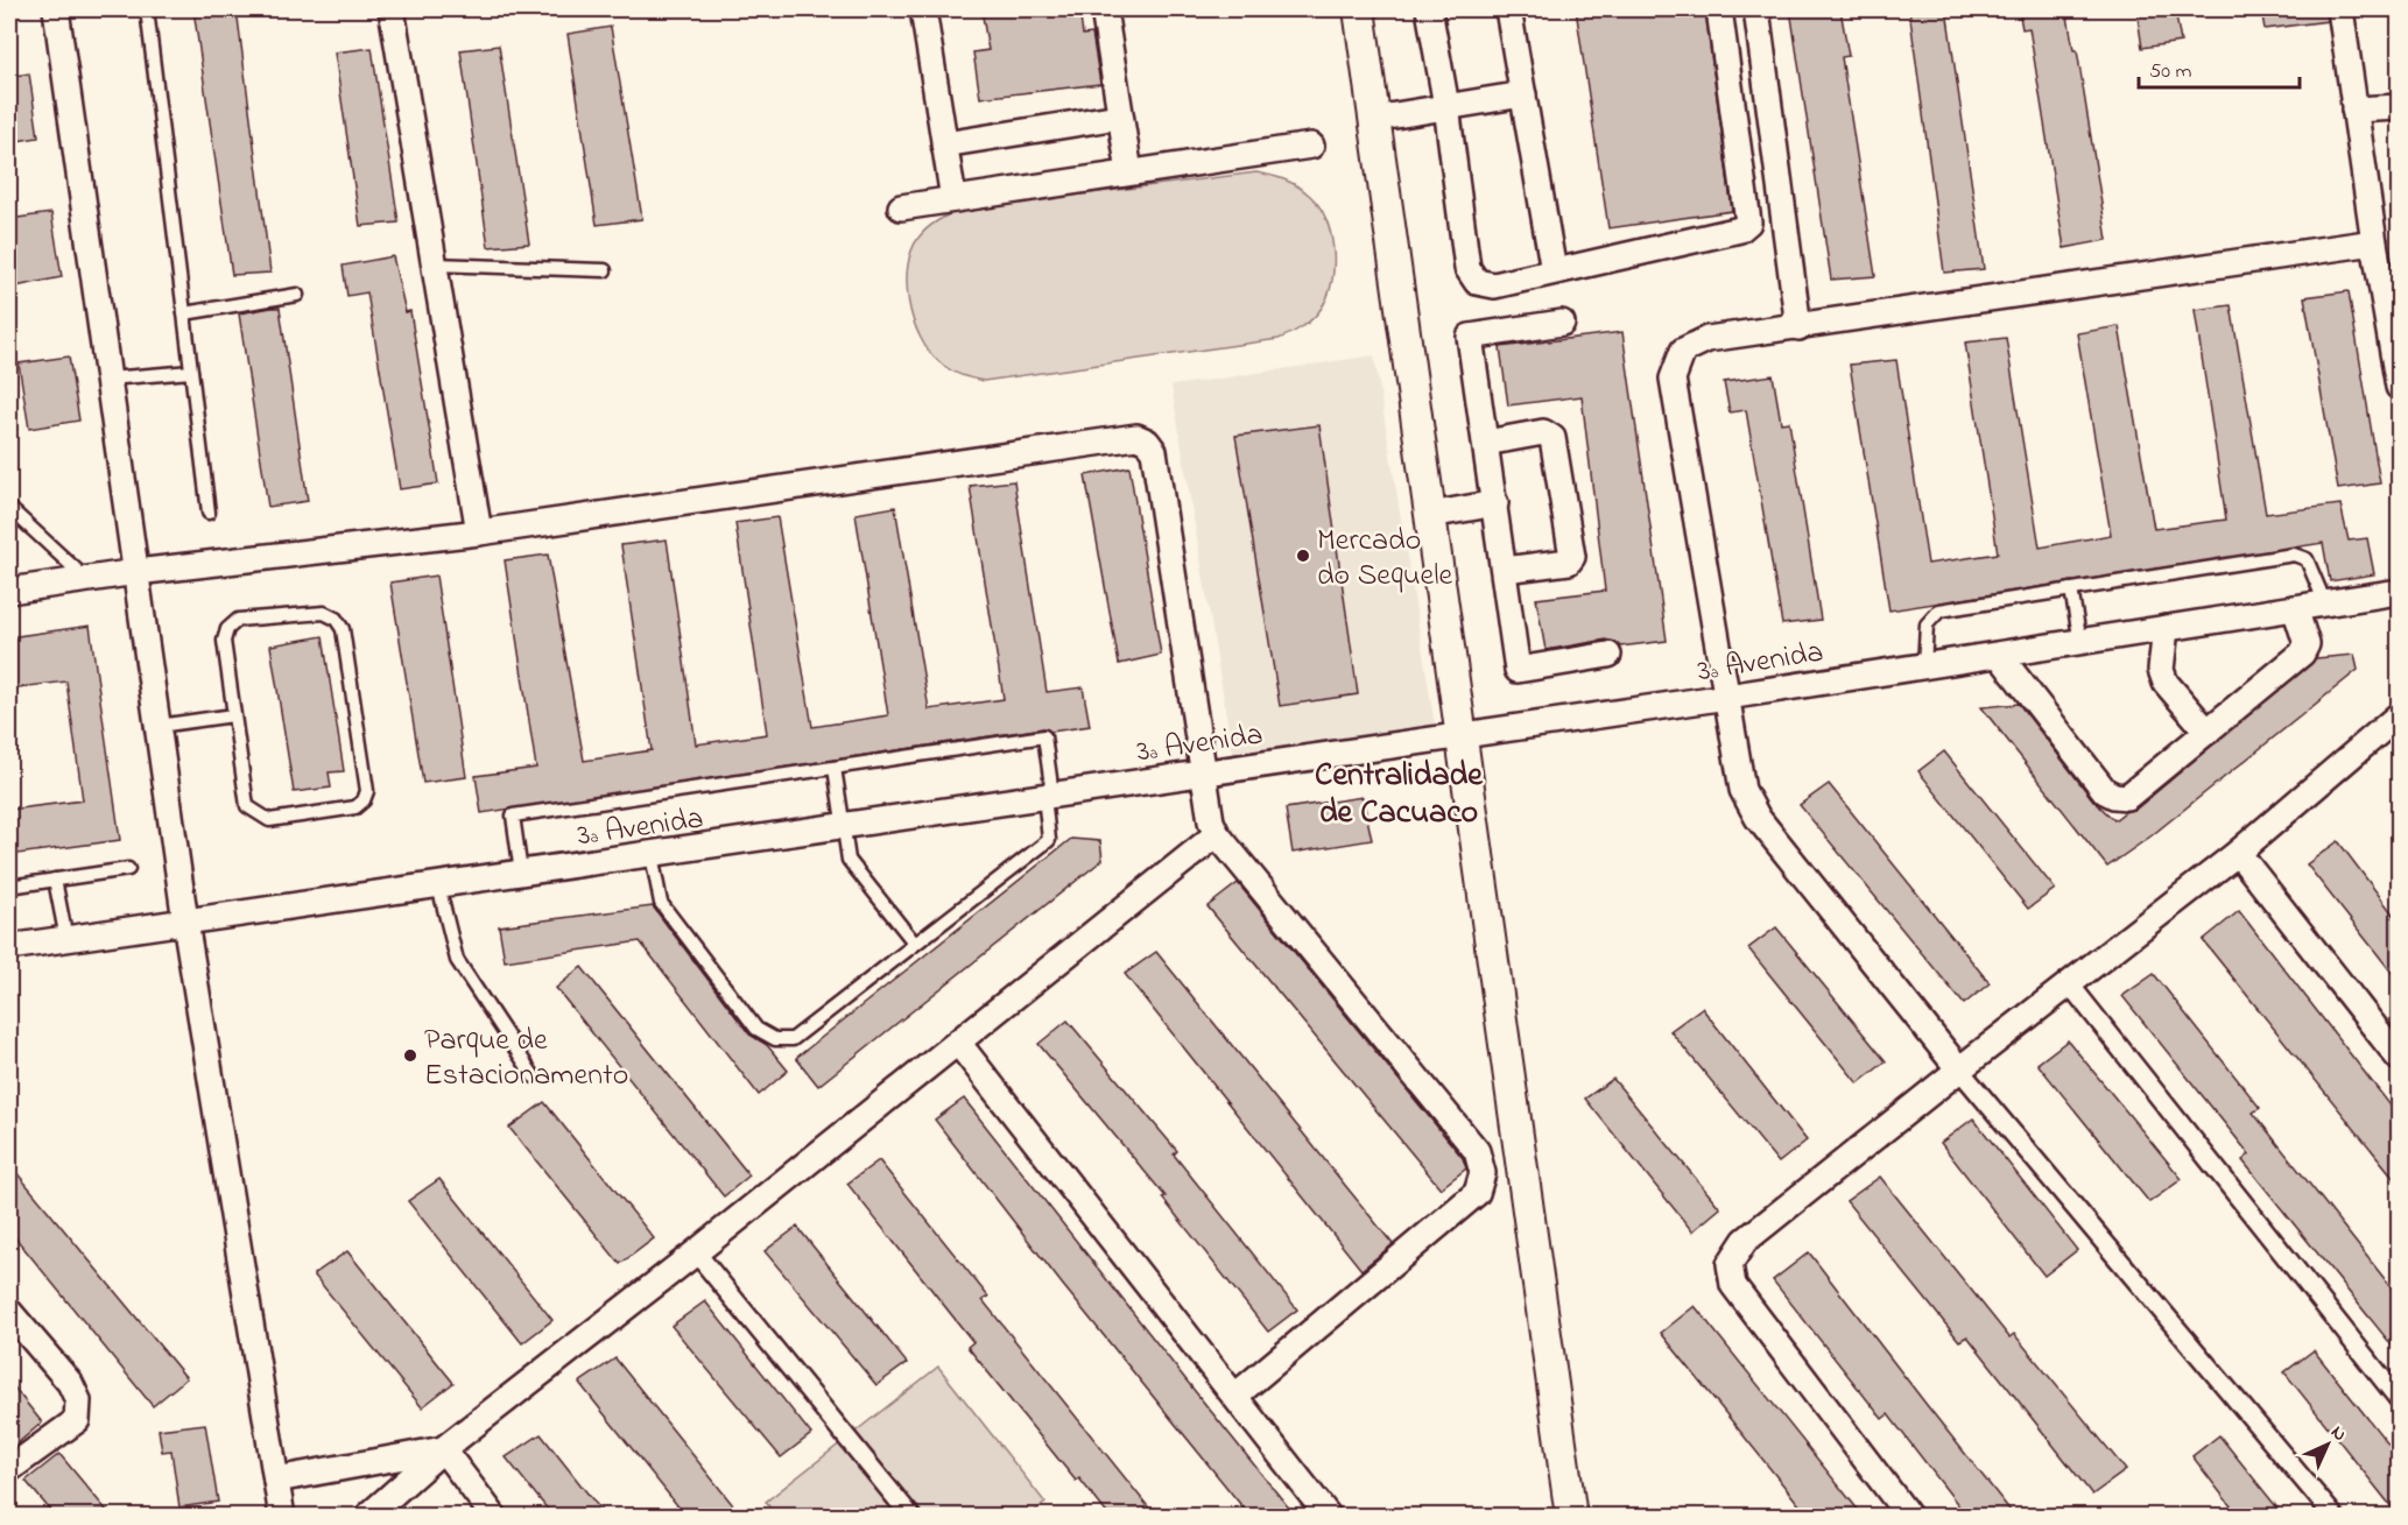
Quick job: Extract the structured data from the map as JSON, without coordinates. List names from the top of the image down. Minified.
{"streets":{"street":["3ª Avenida"]},"districts":["Centralidade de Cacuaco"],"places":["Mercado do Sequele","Parque de Estacionamento"],"scale_bar":"50 m","north":"top right"}
